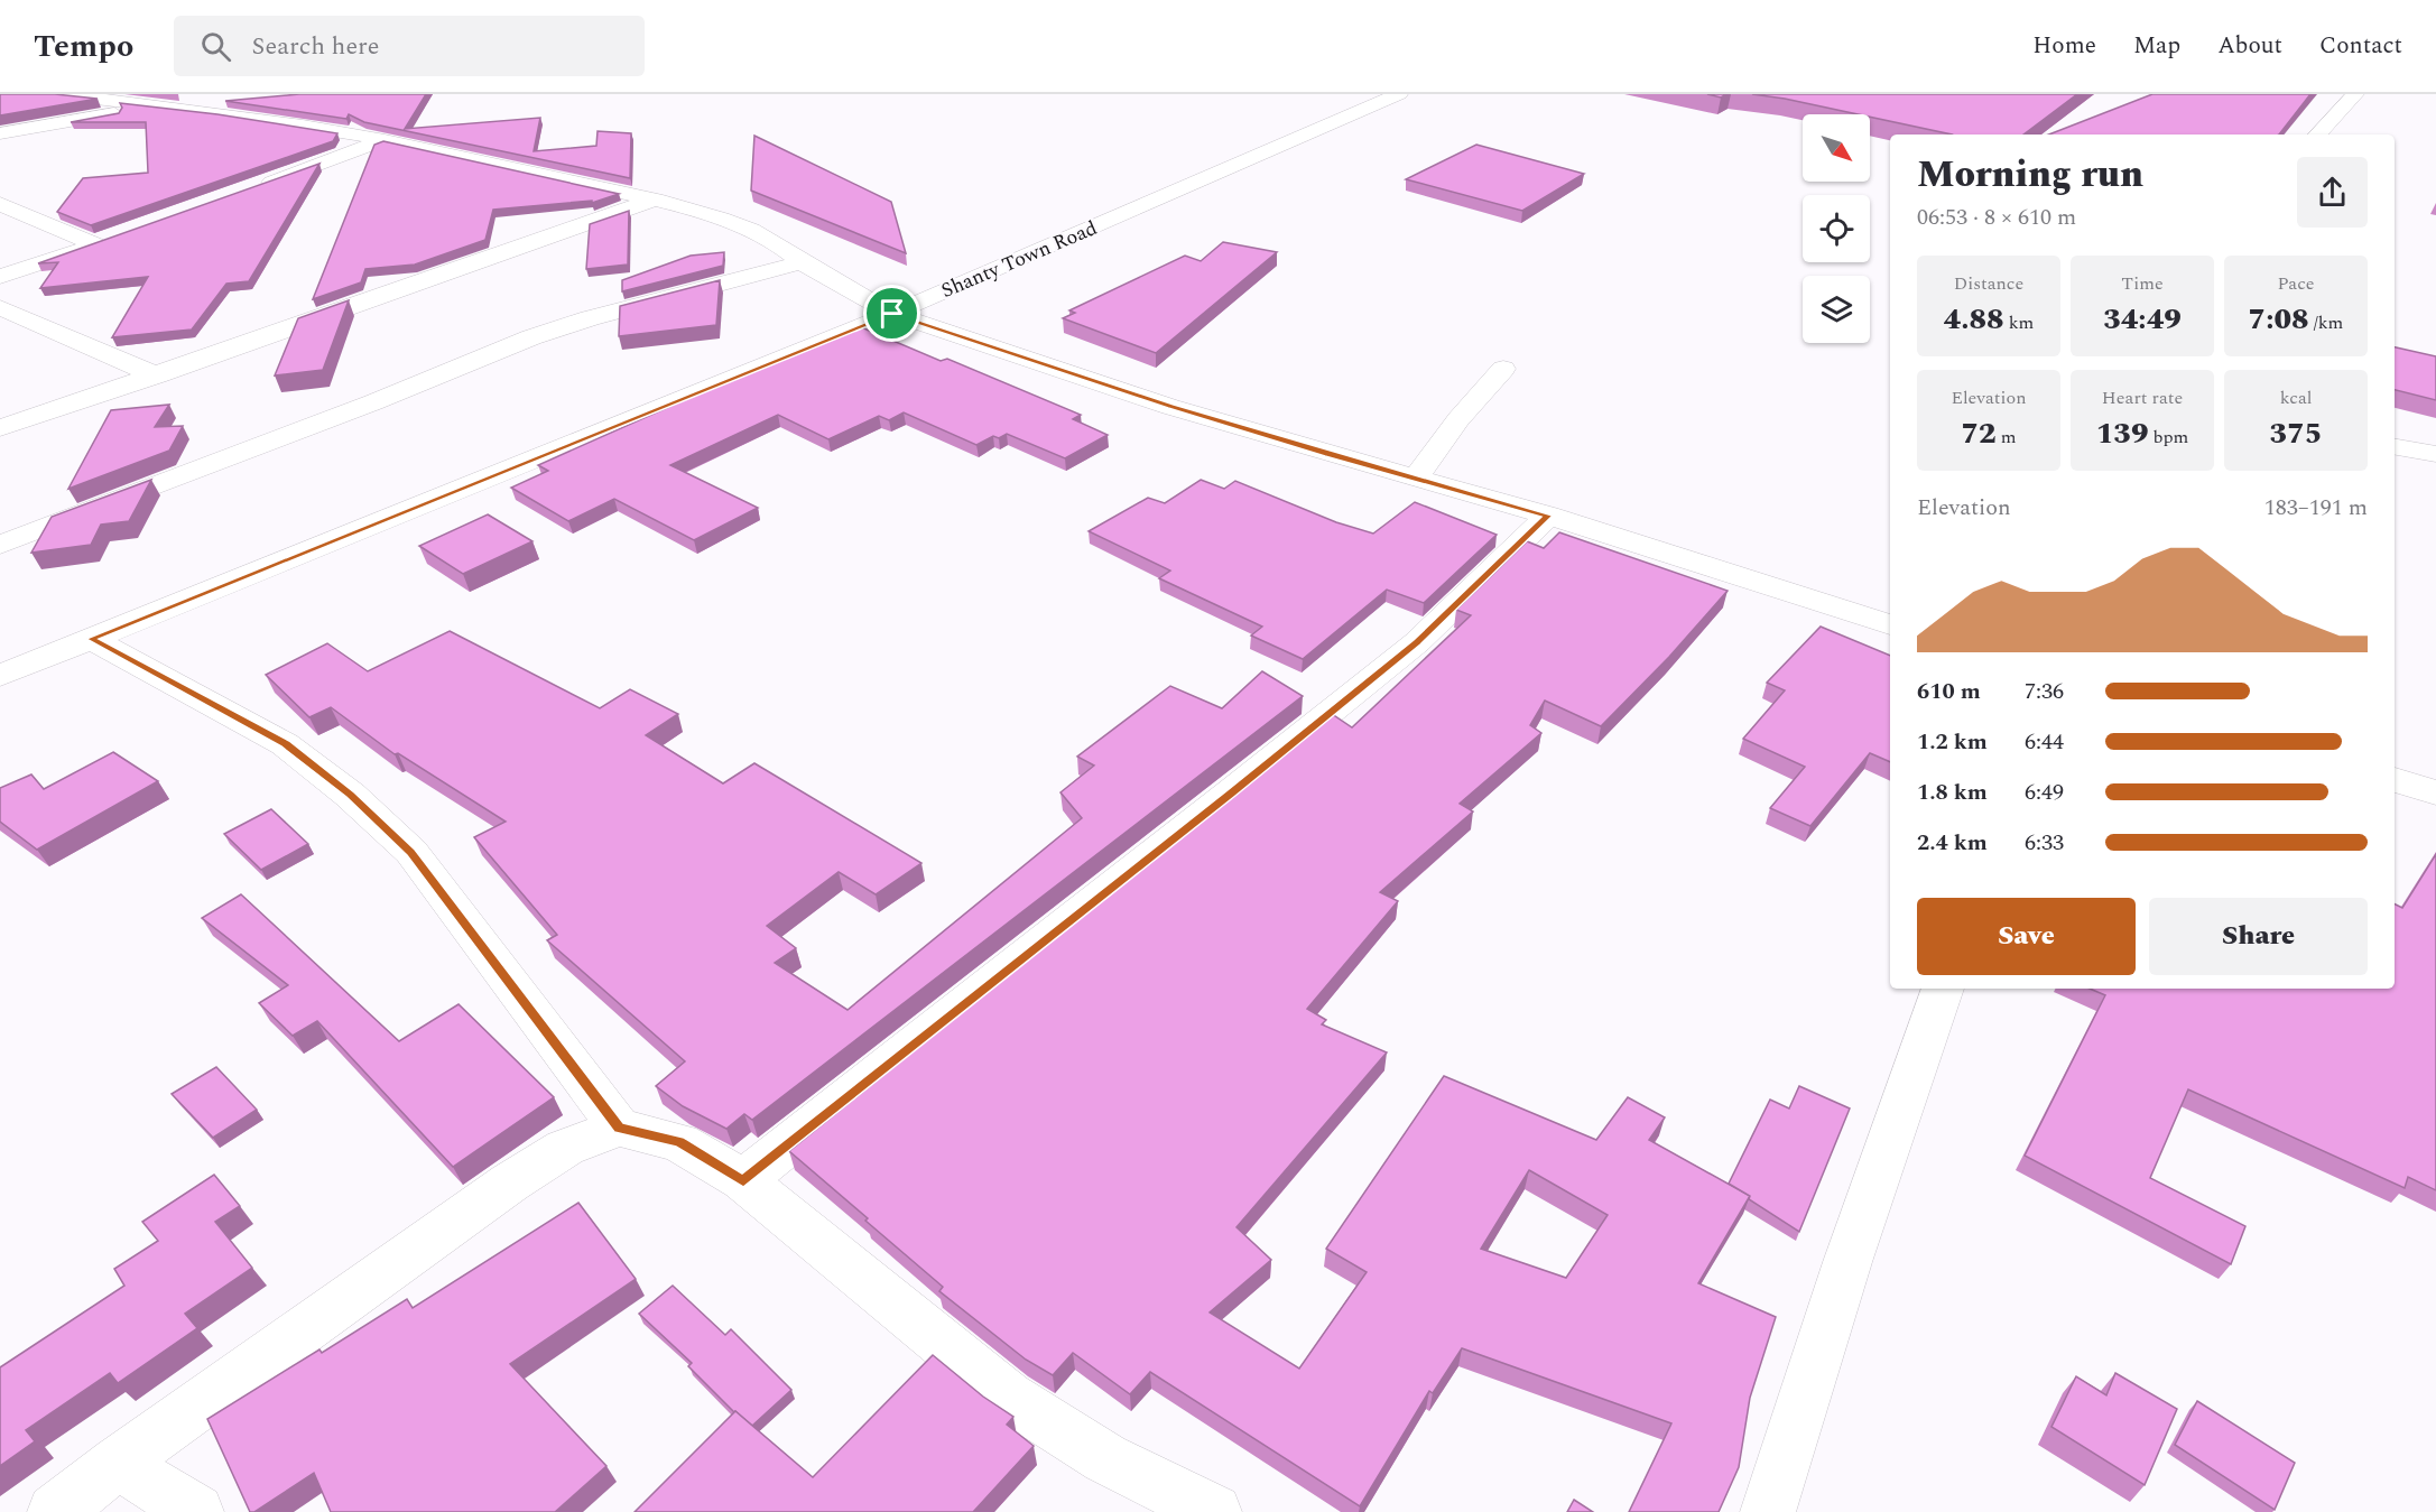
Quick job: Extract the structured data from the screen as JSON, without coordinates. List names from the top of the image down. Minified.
{"streets":{"street":["Shanty Town Road"]},"north":"bottom right","page":{"header":"Tempo","search":"Search here","nav":["Home","Map","About","Contact"],"heading":["Morning run","06:53 · 8 × 610 m"],"stats":[["Distance","4.88 km"],["Time","34:49"],["Pace","7:08 /km"],["Elevation","72 m"],["Heart rate","139 bpm"],["kcal","375"]],"chart":["Elevation","183–191 m"],"list":[{"name":"610 m","note":"7:36"},{"name":"1.2 km","note":"6:44"},{"name":"1.8 km","note":"6:49"},{"name":"2.4 km","note":"6:33"}],"buttons":["Save","Share"]}}
